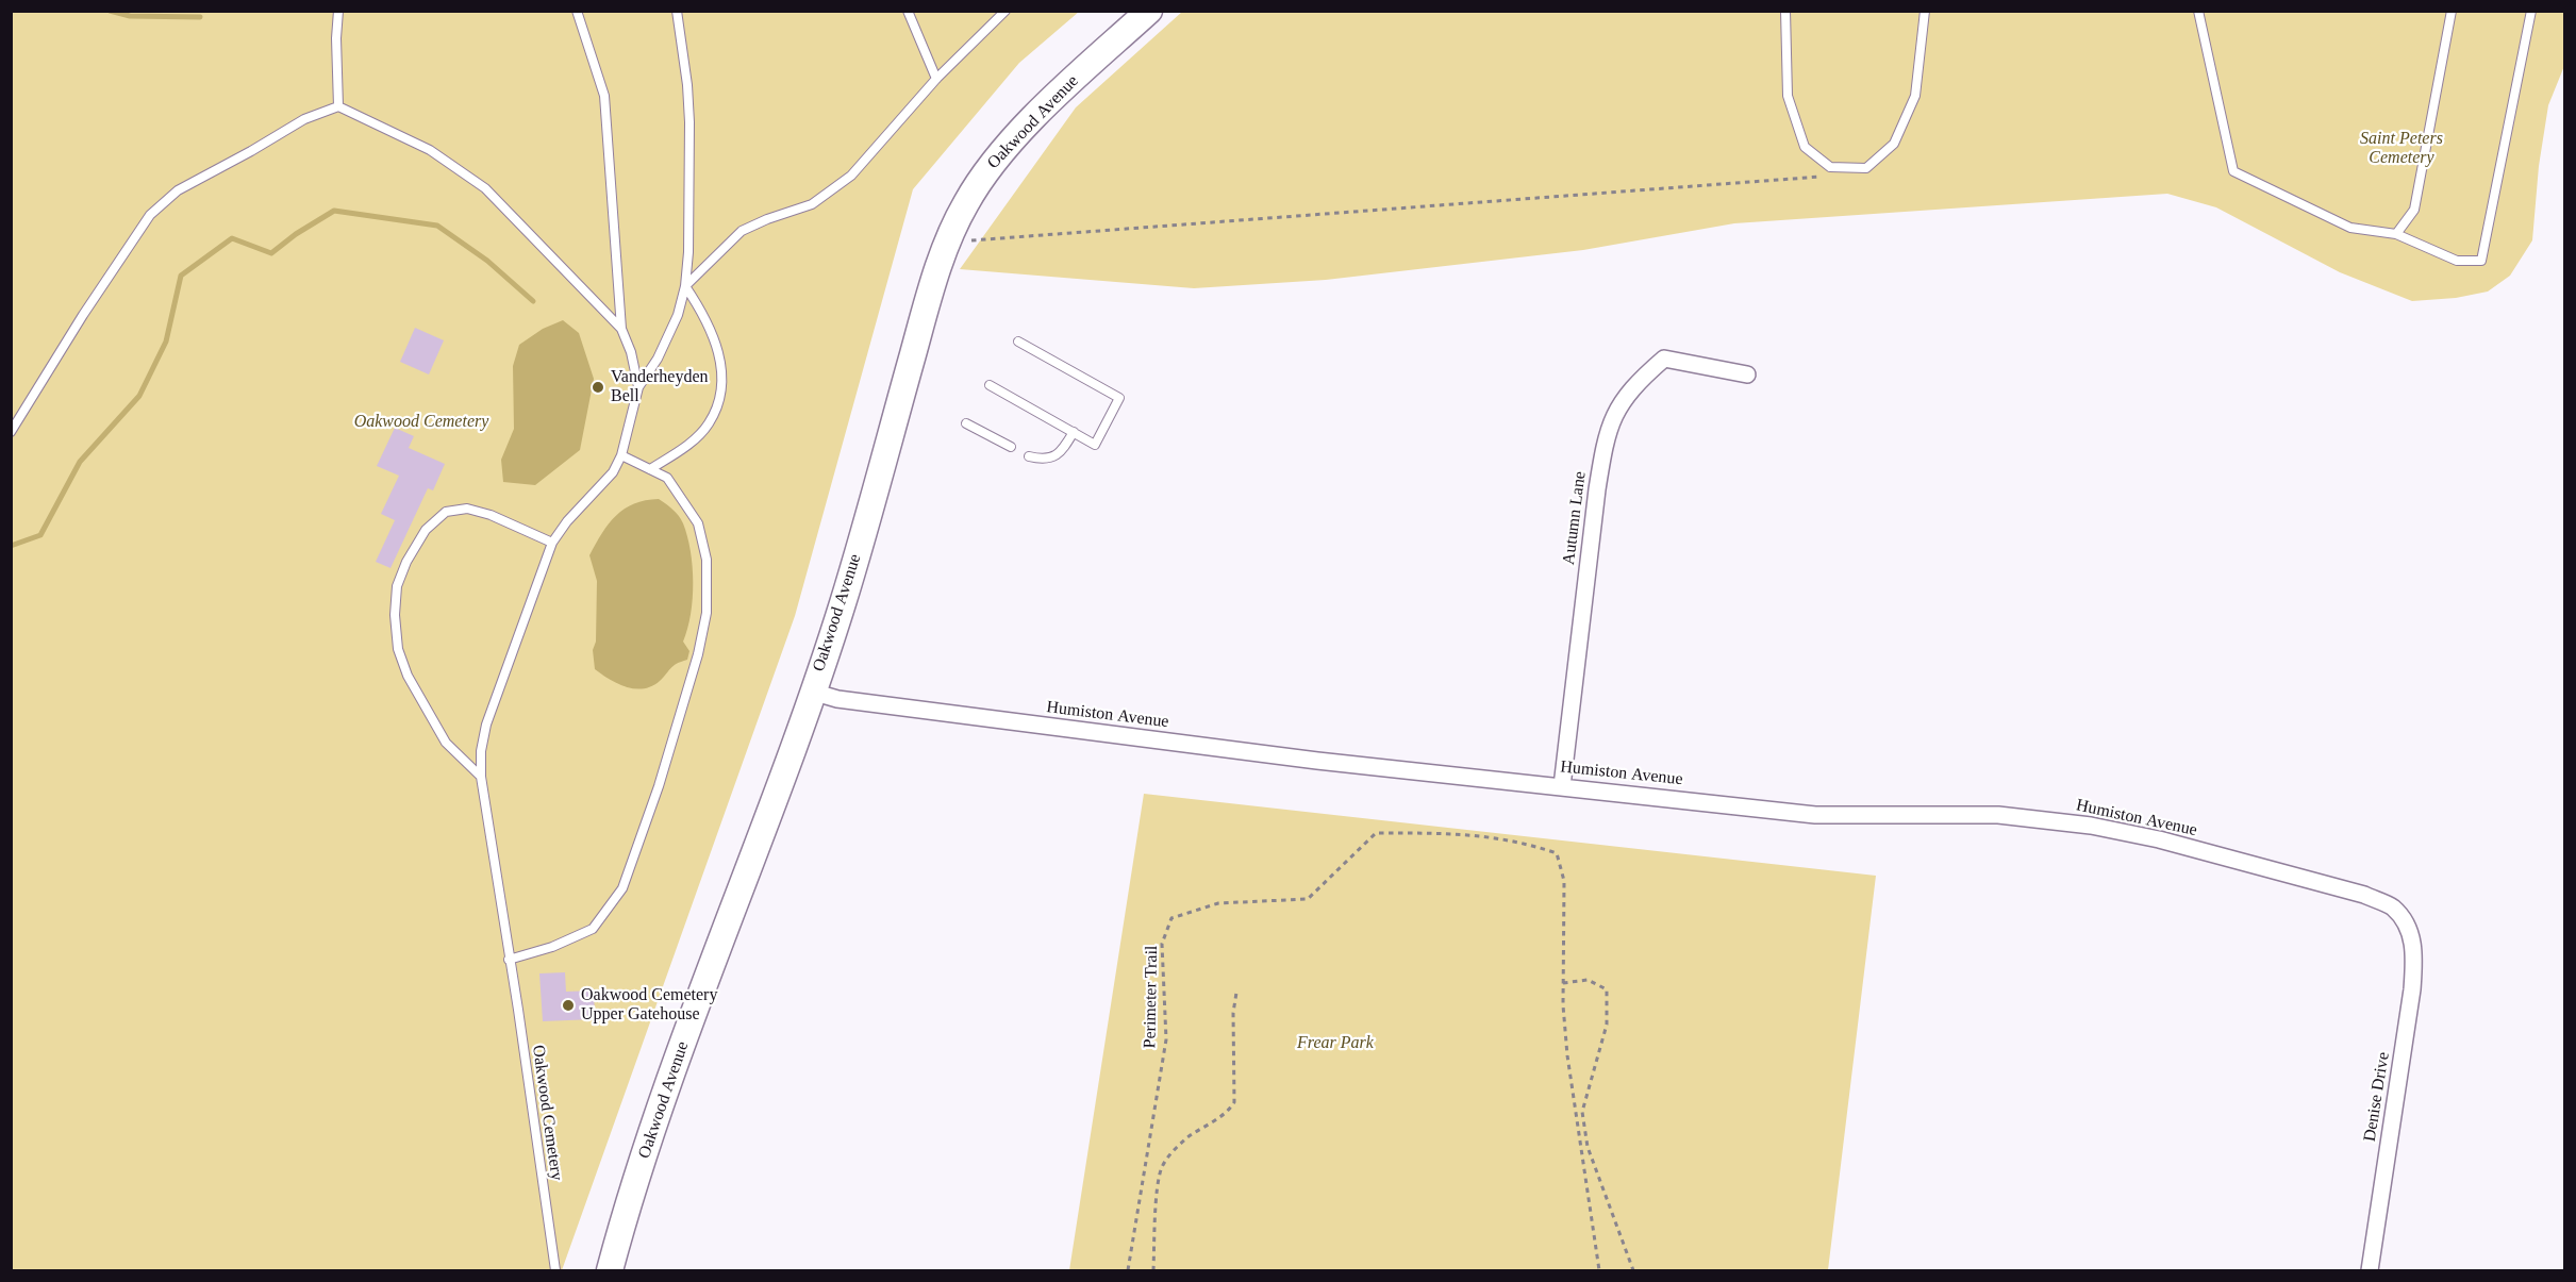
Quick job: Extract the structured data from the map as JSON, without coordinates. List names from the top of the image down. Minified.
{"streets":{"main road":["Oakwood Avenue"],"street":["Autumn Lane","Humiston Avenue","Denise Drive"],"lane":["Oakwood Cemetery"],"path":["Perimeter Trail"]},"crossings":[["Oakwood Avenue","Humiston Avenue"],["Autumn Lane","Humiston Avenue"],["Humiston Avenue","Denise Drive"]],"parks":["Saint Peters Cemetery","Oakwood Cemetery","Frear Park"],"places":["Vanderheyden Bell","Oakwood Cemetery Upper Gatehouse"]}
